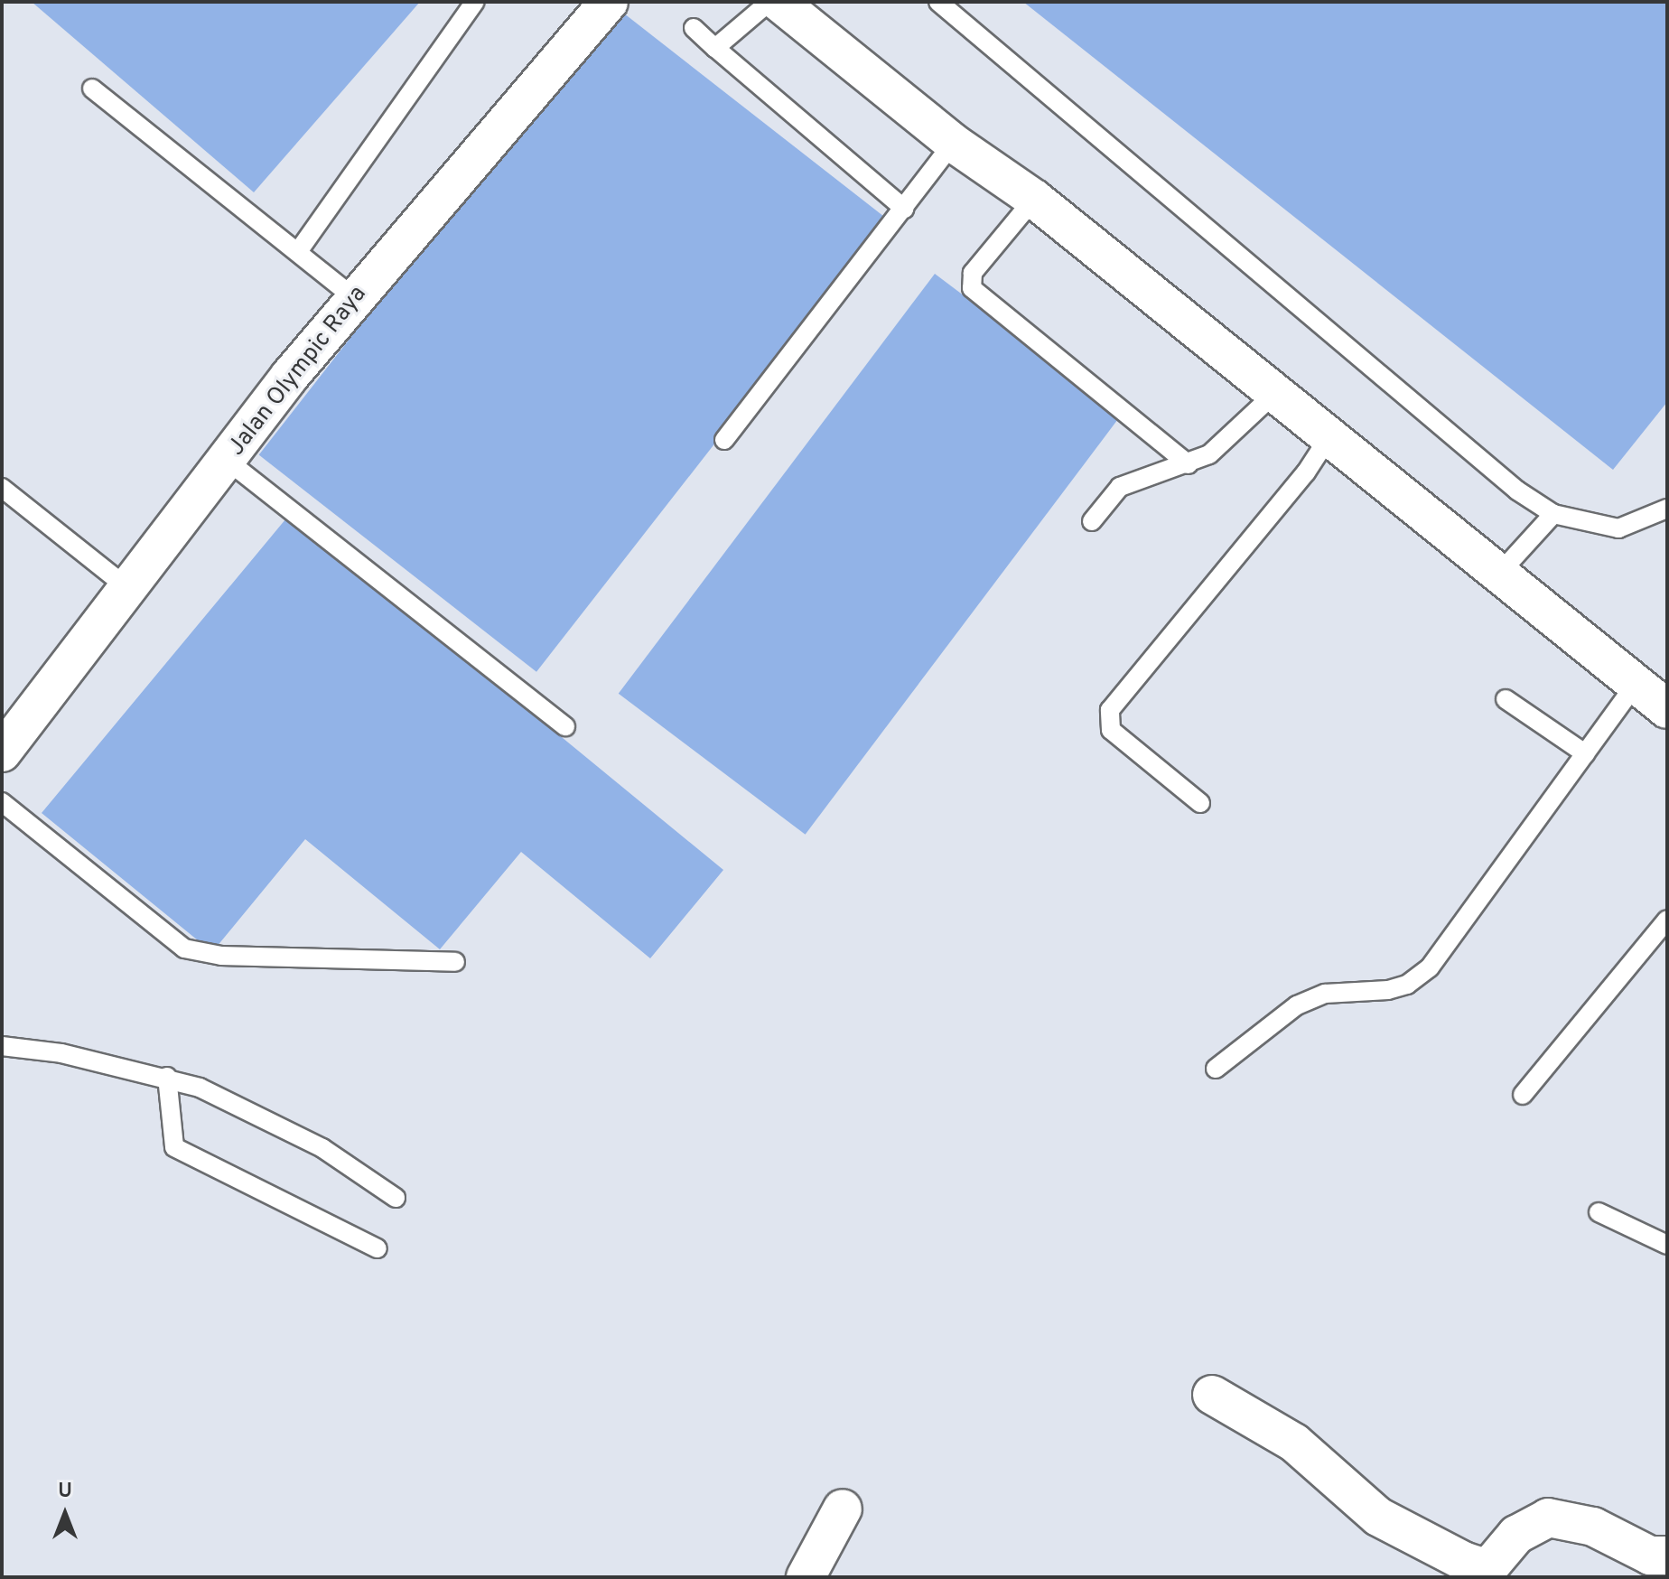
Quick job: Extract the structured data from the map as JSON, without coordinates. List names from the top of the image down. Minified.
{"streets":{"street":["Jalan Olympic Raya"]},"north":"top"}
